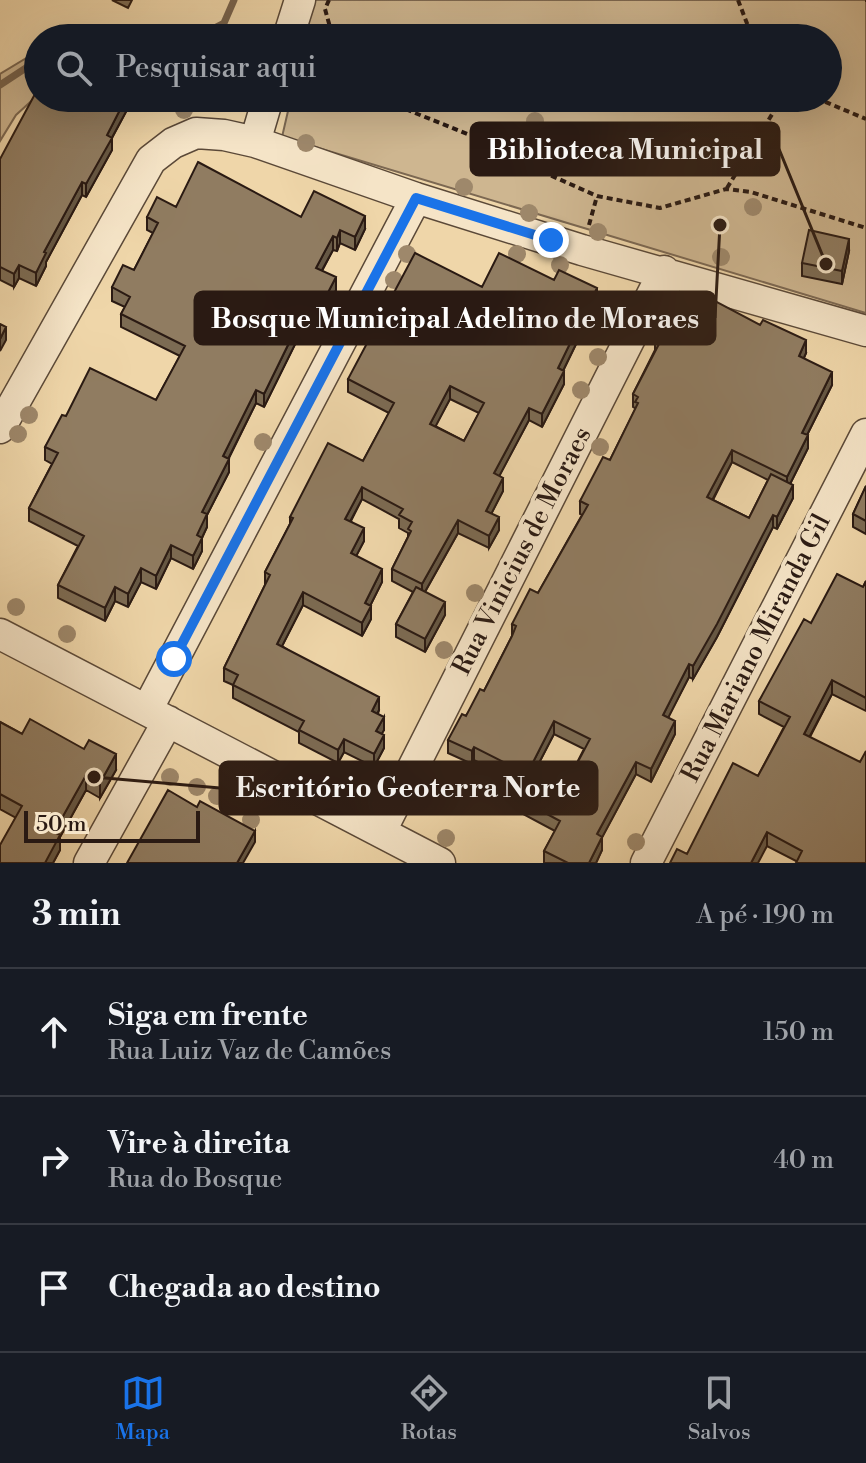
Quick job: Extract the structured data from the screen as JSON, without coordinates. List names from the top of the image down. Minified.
{"streets":{"street":["Rua Vinicius de Moraes","Rua Mariano Miranda Gil"]},"places":["Bosque Municipal Adelino de Moraes","Biblioteca Municipal","Escritório Geoterra Norte"],"scale_bar":"50 m","page":{"search":"Pesquisar aqui","scale":"50 m","heading":["3 min","A pé · 190 m"],"list":[["Siga em frente","Rua Luiz Vaz de Camões","150 m"],["Vire à direita","Rua do Bosque","40 m"],"Chegada ao destino"],"nav":["Mapa","Rotas","Salvos"]}}
